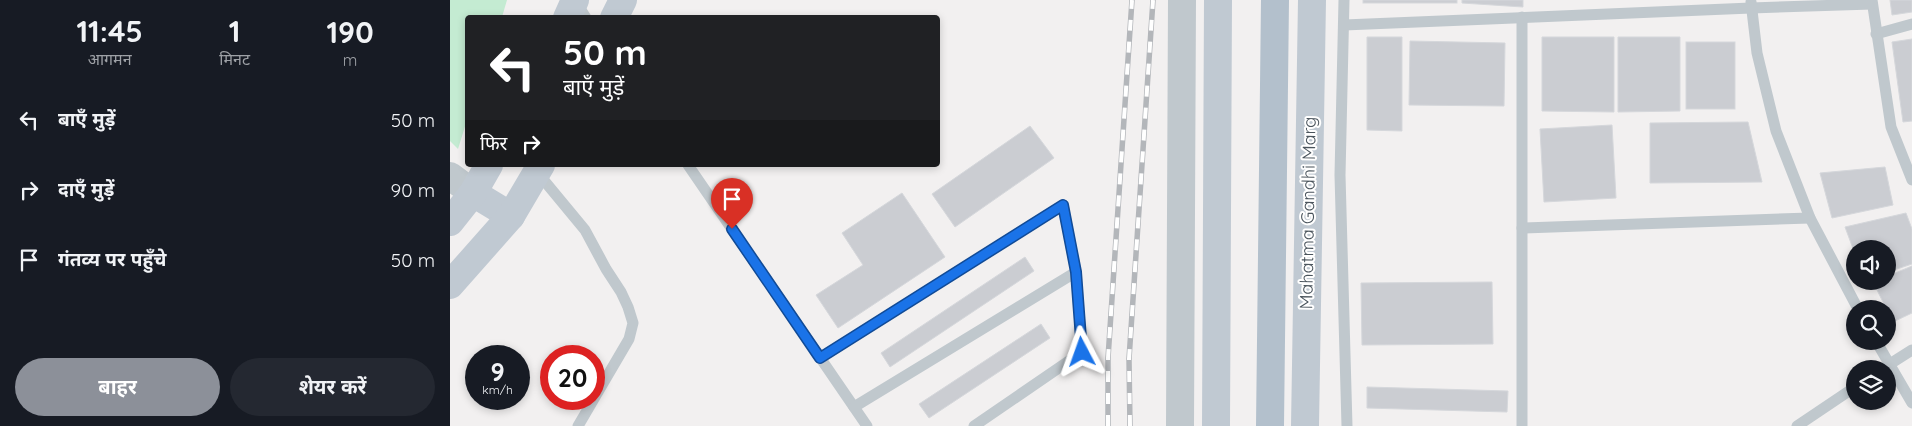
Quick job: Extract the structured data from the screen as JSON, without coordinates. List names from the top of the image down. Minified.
{"streets":{"main road":["Mahatma Gandhi Marg"]},"page":{"eta":["11:45","आगमन","1","मिनट","190","m"],"turn":["50 m","बाएँ मुड़ें"],"list":[{"name":"बाएँ मुड़ें","value":"50 m"},{"name":"दाएँ मुड़ें","value":"90 m"},{"name":"गंतव्य पर पहुँचे","value":"50 m"}],"then":"फिर","speed":"9 km/h","limit":"20","buttons":["बाहर","शेयर करें"]}}
